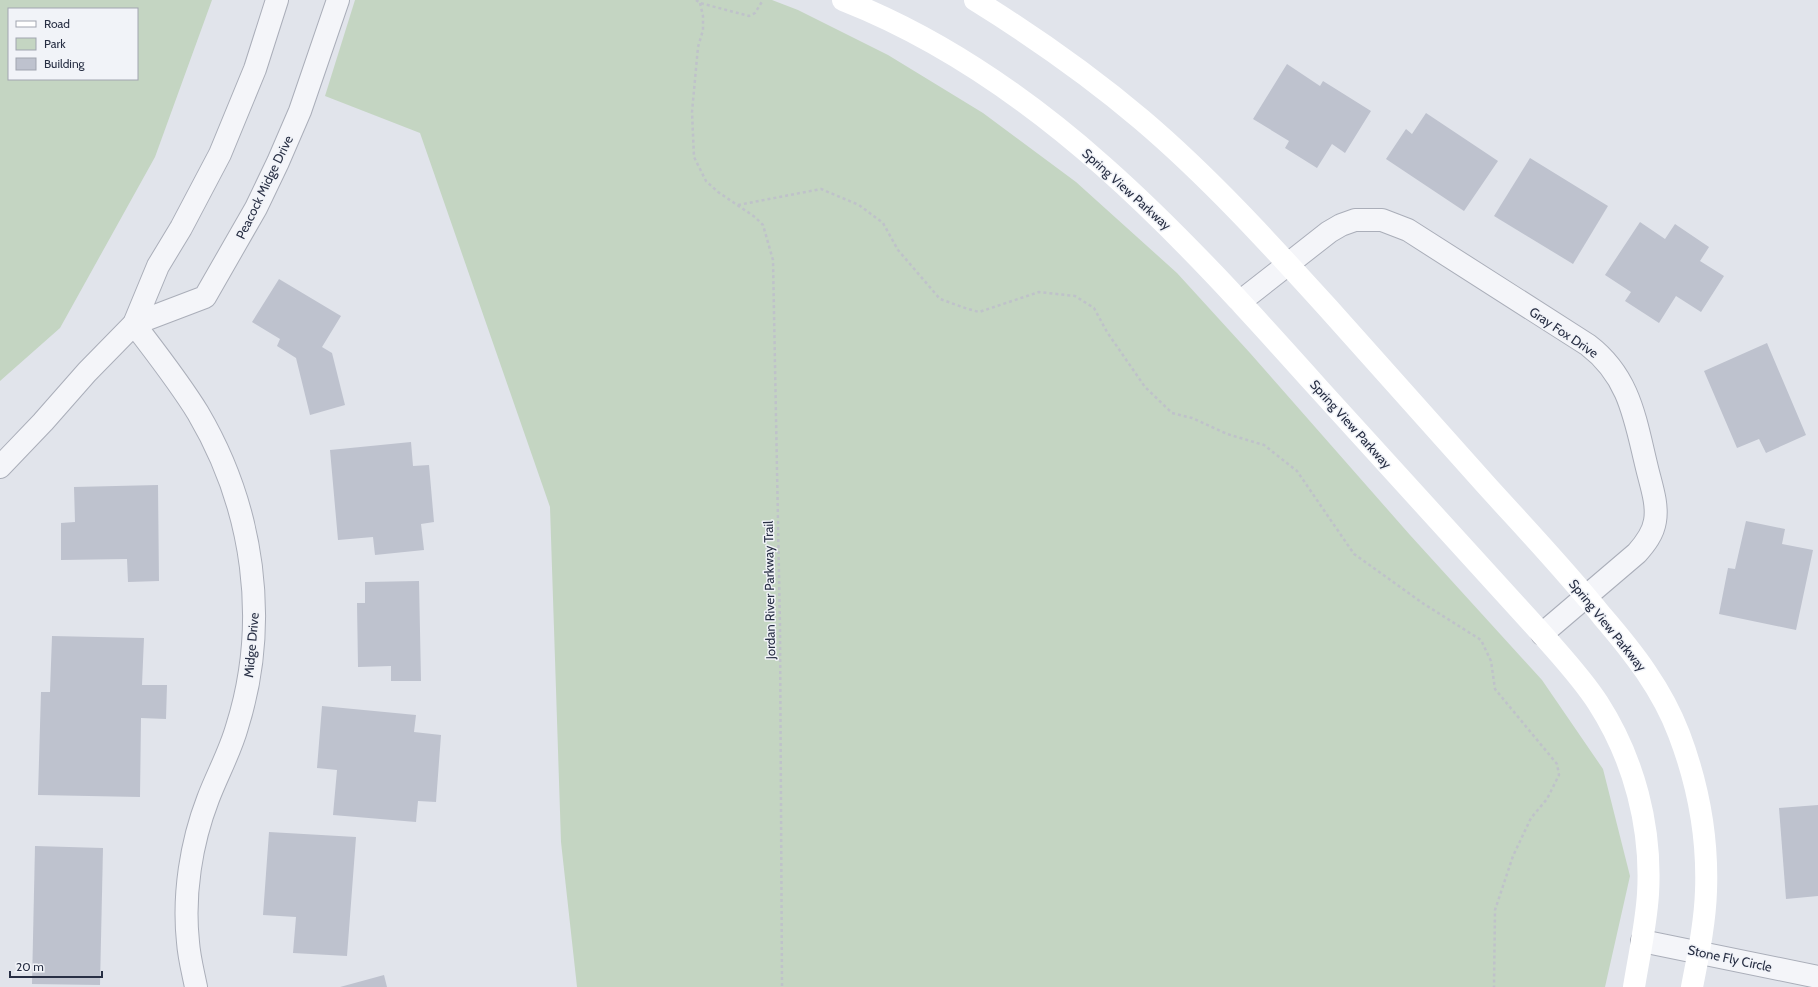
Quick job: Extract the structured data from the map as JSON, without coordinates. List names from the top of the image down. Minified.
{"streets":{"street":["Peacock Midge Drive","Spring View Parkway","Gray Fox Drive","Midge Drive","Stone Fly Circle"],"path":["Jordan River Parkway Trail"]},"crossings":[["Peacock Midge Drive","Midge Drive"],["Spring View Parkway","Gray Fox Drive"],["Spring View Parkway","Stone Fly Circle"]],"legend":["Road","Park","Building"],"scale_bar":"20 m"}
